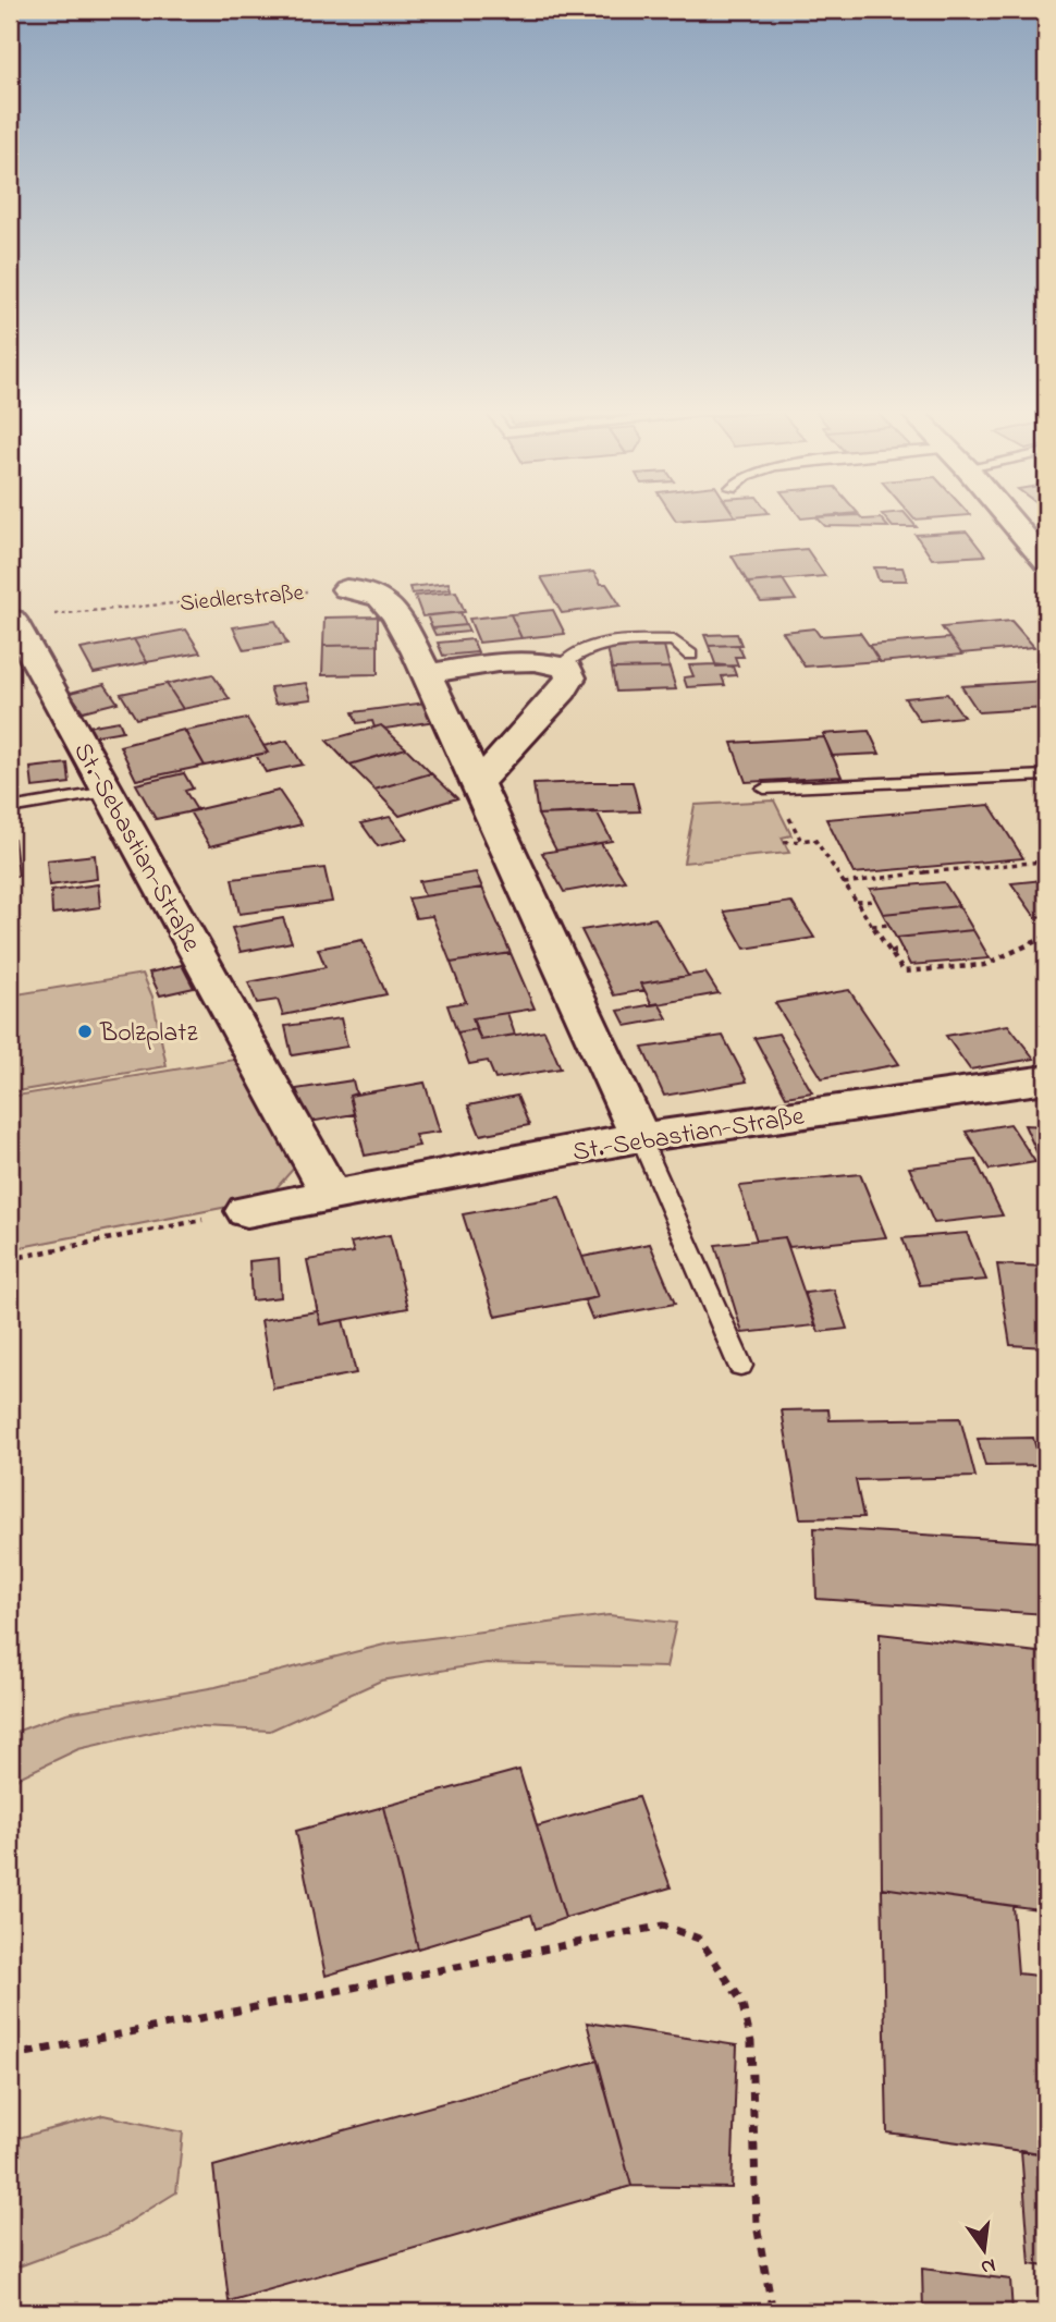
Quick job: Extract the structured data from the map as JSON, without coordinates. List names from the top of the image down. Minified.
{"streets":{"street":["St.-Sebastian-Straße"],"path":["Siedlerstraße"]},"crossings":[["Siedlerstraße","St.-Sebastian-Straße"]],"places":["Bolzplatz"],"north":"bottom"}
